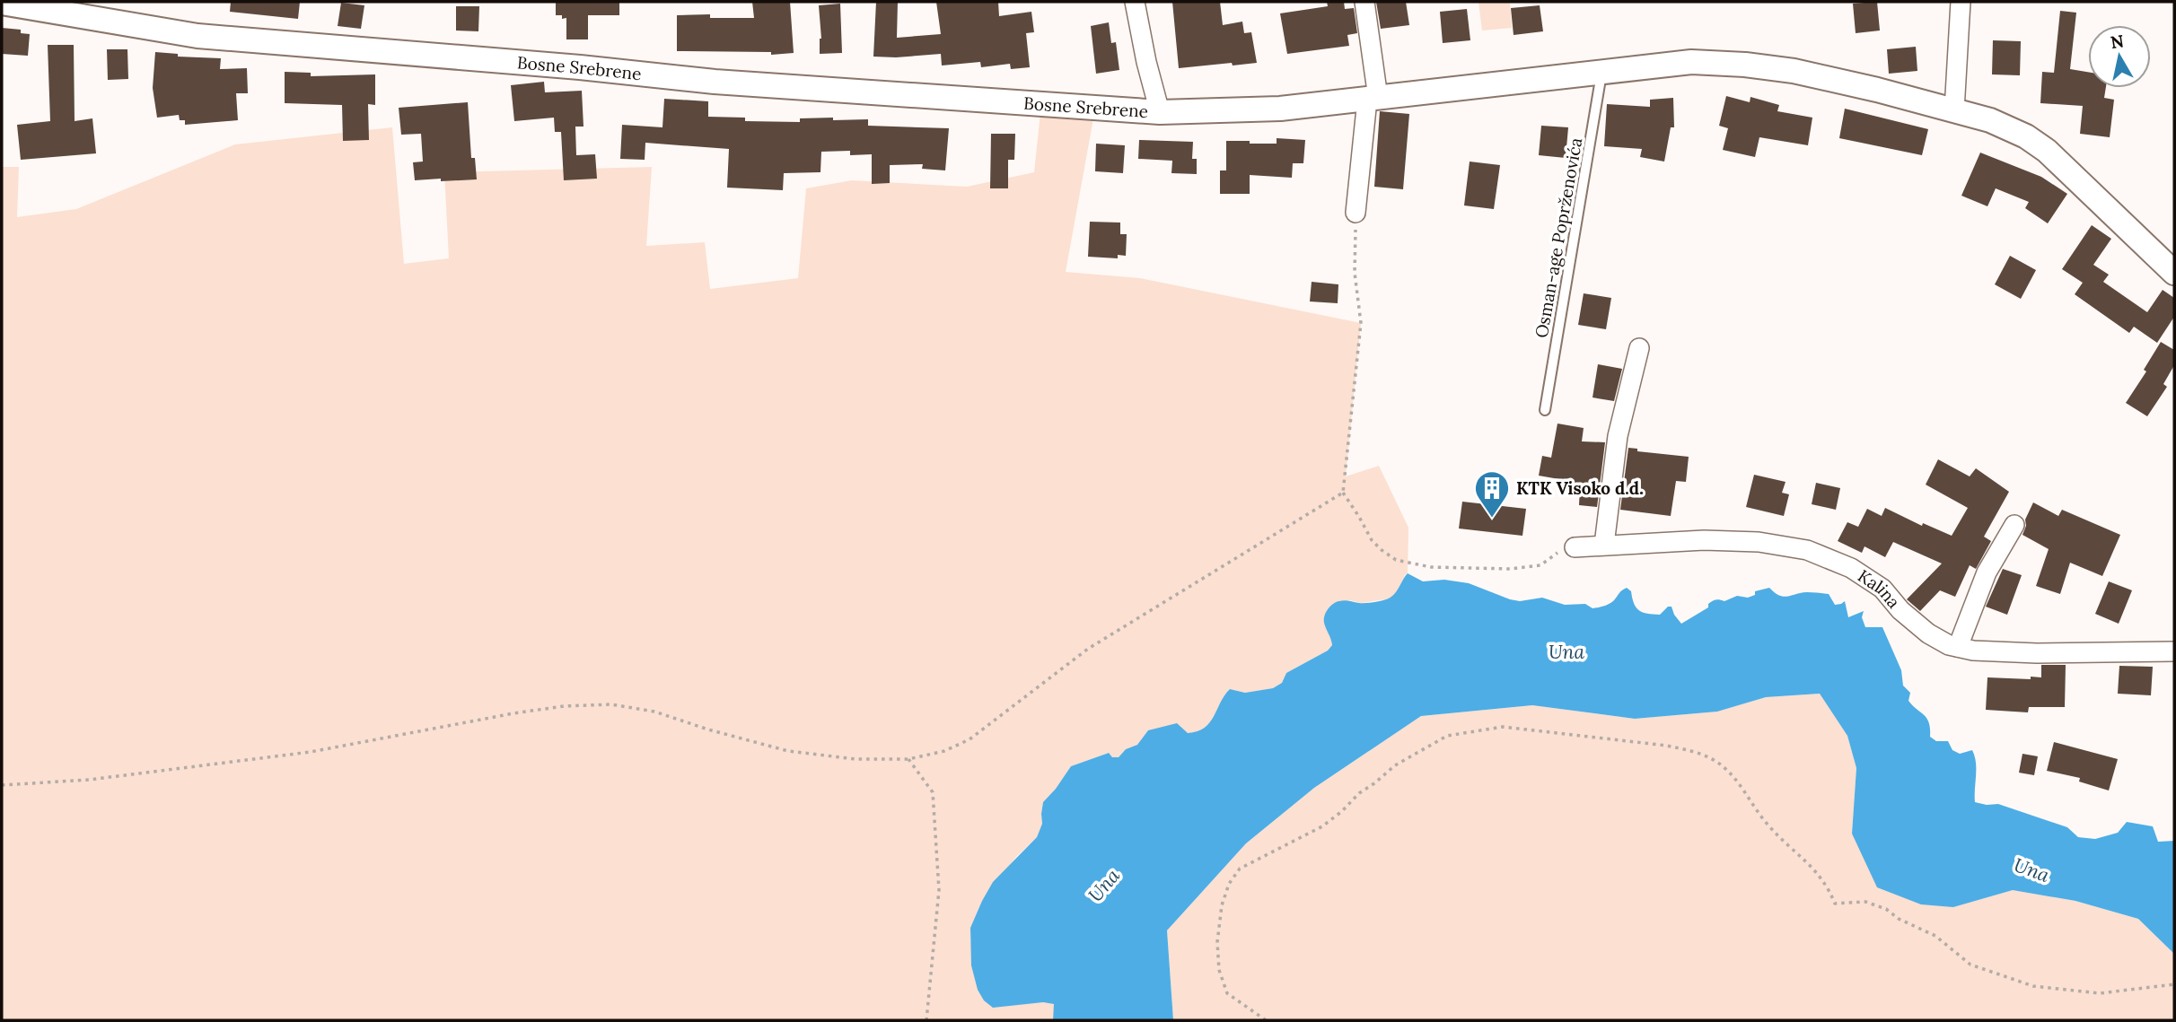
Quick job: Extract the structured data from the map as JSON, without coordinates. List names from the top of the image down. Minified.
{"streets":{"street":["Bosne Srebrene","Kalina"],"lane":["Osman-age Poprženovića"]},"crossings":[["Bosne Srebrene","Osman-age Poprženovića"]],"water":["Una"],"places":{"building":["KTK Visoko d.d."]},"north":"top"}
